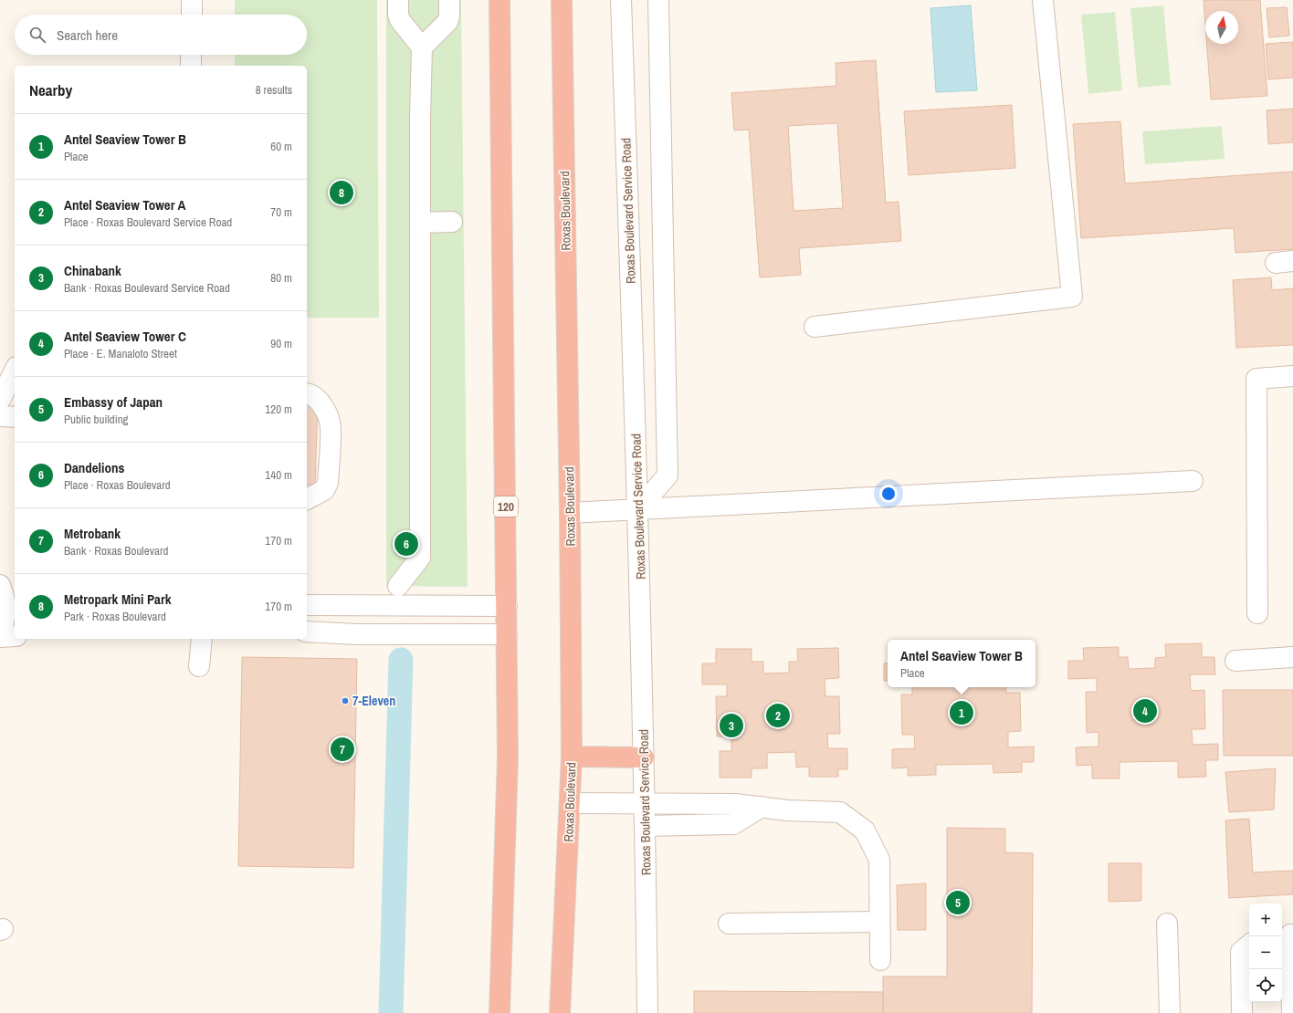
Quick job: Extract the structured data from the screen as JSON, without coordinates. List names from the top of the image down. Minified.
{"streets":{"highway":["Roxas Boulevard","120"],"street":["Roxas Boulevard Service Road"]},"places":["7-Eleven"],"north":"top","page":{"search":"Search here","heading":["Nearby","8 results"],"list":[{"mark":"1","name":"Antel Seaview Tower B","note":"Place","value":"60 m"},{"mark":"2","name":"Antel Seaview Tower A","note":"Place · Roxas Boulevard Service Road","value":"70 m"},{"mark":"3","name":"Chinabank","note":"Bank · Roxas Boulevard Service Road","value":"80 m"},{"mark":"4","name":"Antel Seaview Tower C","note":"Place · E. Manaloto Street","value":"90 m"},{"mark":"5","name":"Embassy of Japan","note":"Public building","value":"120 m"},{"mark":"6","name":"Dandelions","note":"Place · Roxas Boulevard","value":"140 m"},{"mark":"7","name":"Metrobank","note":"Bank · Roxas Boulevard","value":"170 m"},{"mark":"8","name":"Metropark Mini Park","note":"Park · Roxas Boulevard","value":"170 m"}],"pins":["8","6","4","1","2","3","7","5"],"popup":["Antel Seaview Tower B","Place"],"map_buttons":["+","−"]}}
